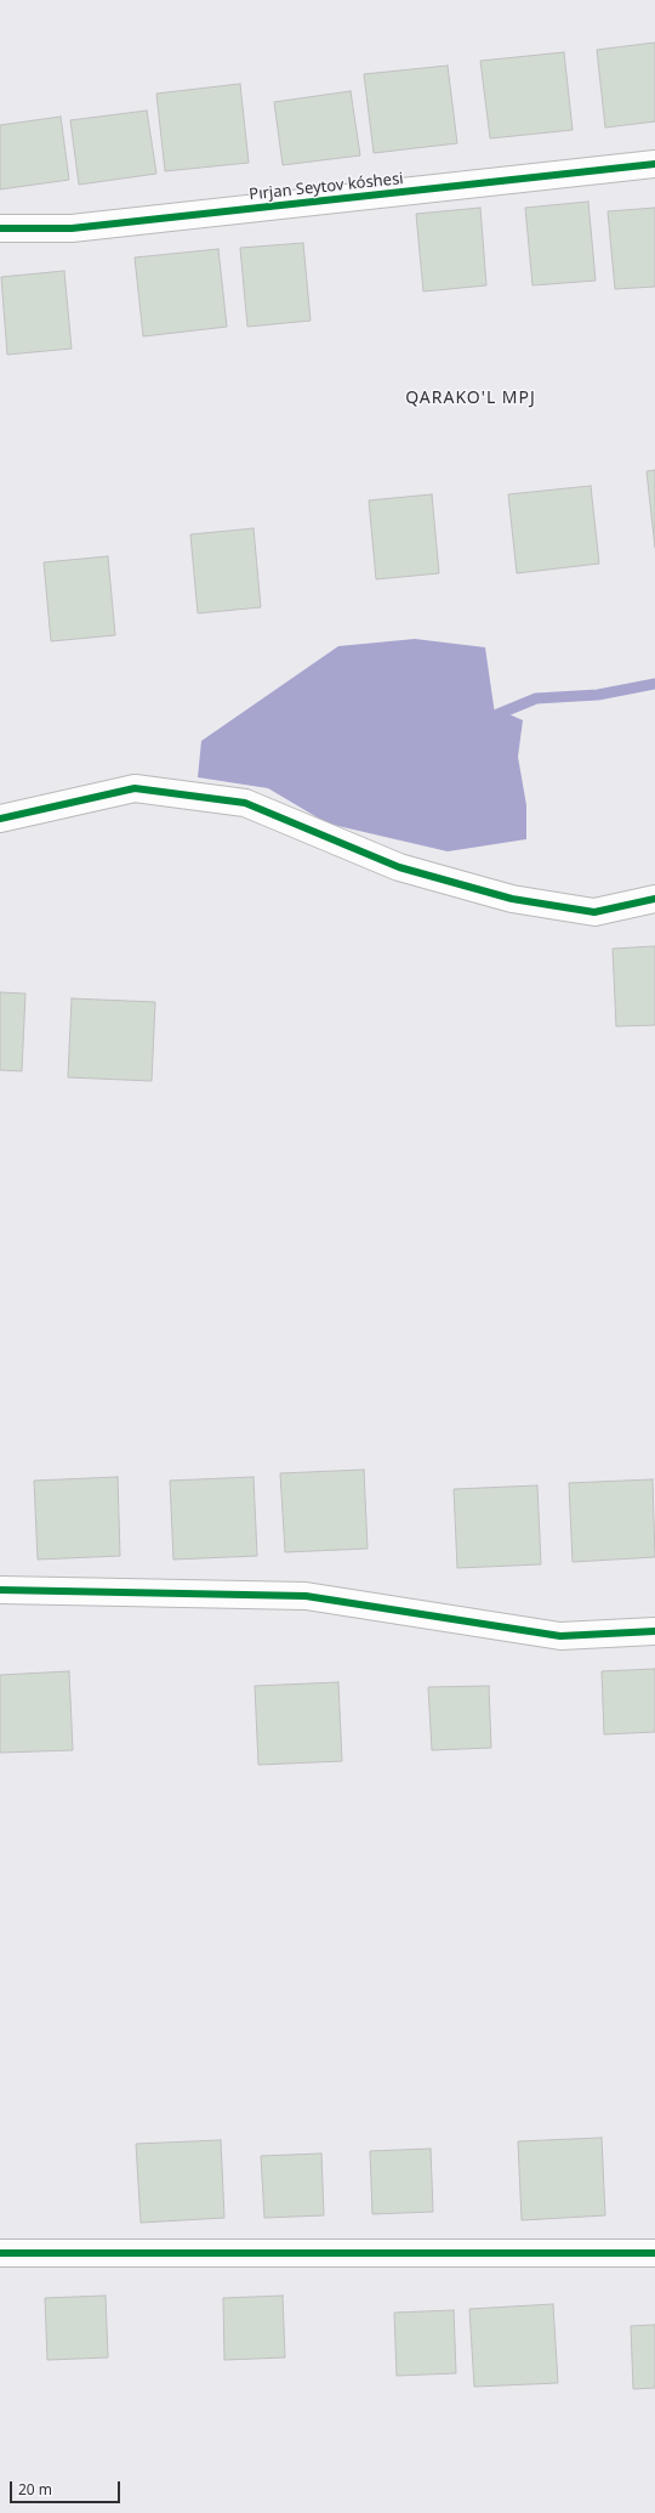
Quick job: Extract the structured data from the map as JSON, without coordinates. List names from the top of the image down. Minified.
{"streets":{"street":["Pırjan Seytov kóshesi"]},"districts":["QARAKO'L MPJ"],"scale_bar":"20 m"}
